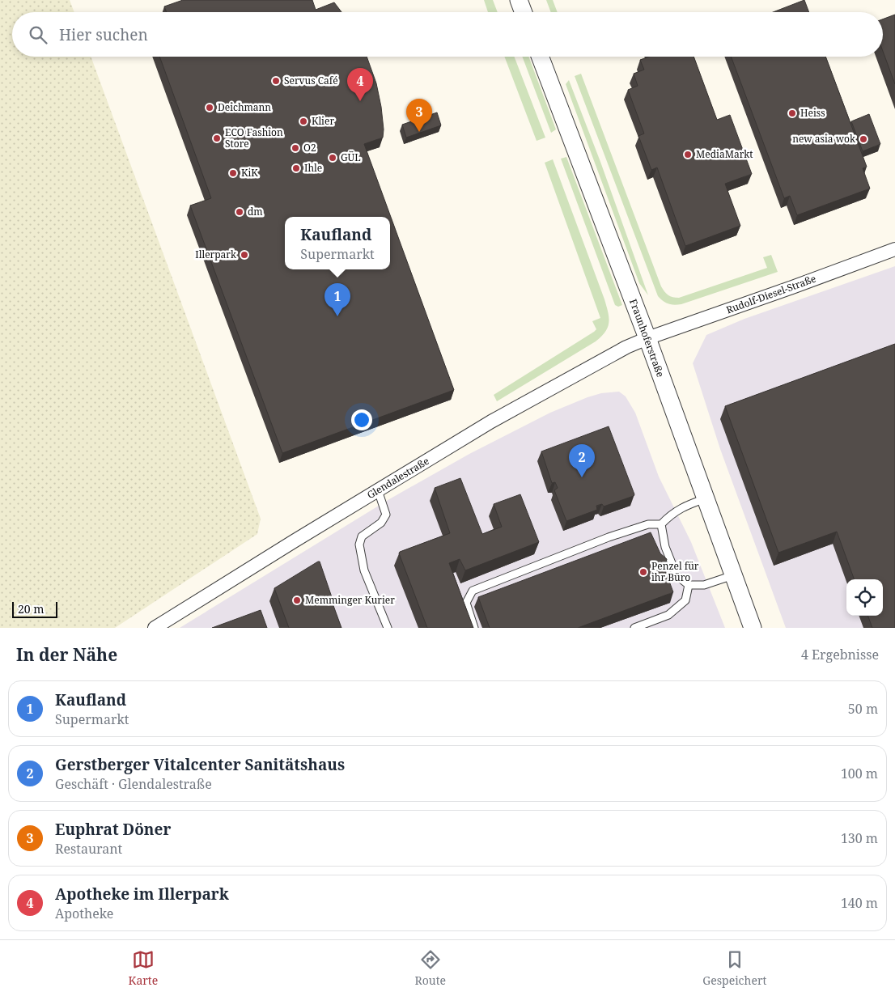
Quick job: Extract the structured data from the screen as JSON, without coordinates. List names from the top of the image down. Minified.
{"streets":{"street":["Rudolf-Diesel-Straße","Fraunhoferstraße","Glendalestraße"]},"crossings":[["Rudolf-Diesel-Straße","Fraunhoferstraße"],["Rudolf-Diesel-Straße","Glendalestraße"],["Fraunhoferstraße","Glendalestraße"]],"places":["Servus Café","Deichmann","Heiss","Klier","ECO Fashion Store","new asia wok","O2","MediaMarkt","GÜL","Ihle","KiK","dm","Illerpark","Penzel für ihr Büro","Memminger Kurier"],"scale_bar":"20 m","page":{"search":"Hier suchen","pins":["4","3","1","2"],"popup":["Kaufland","Supermarkt"],"scale":"20 m","heading":["In der Nähe","4 Ergebnisse"],"list":[{"mark":"1","name":"Kaufland","note":"Supermarkt","value":"50 m"},{"mark":"2","name":"Gerstberger Vitalcenter Sanitätshaus","note":"Geschäft · Glendalestraße","value":"100 m"},{"mark":"3","name":"Euphrat Döner","note":"Restaurant","value":"130 m"},{"mark":"4","name":"Apotheke im Illerpark","note":"Apotheke","value":"140 m"}],"nav":["Karte","Route","Gespeichert"]}}
